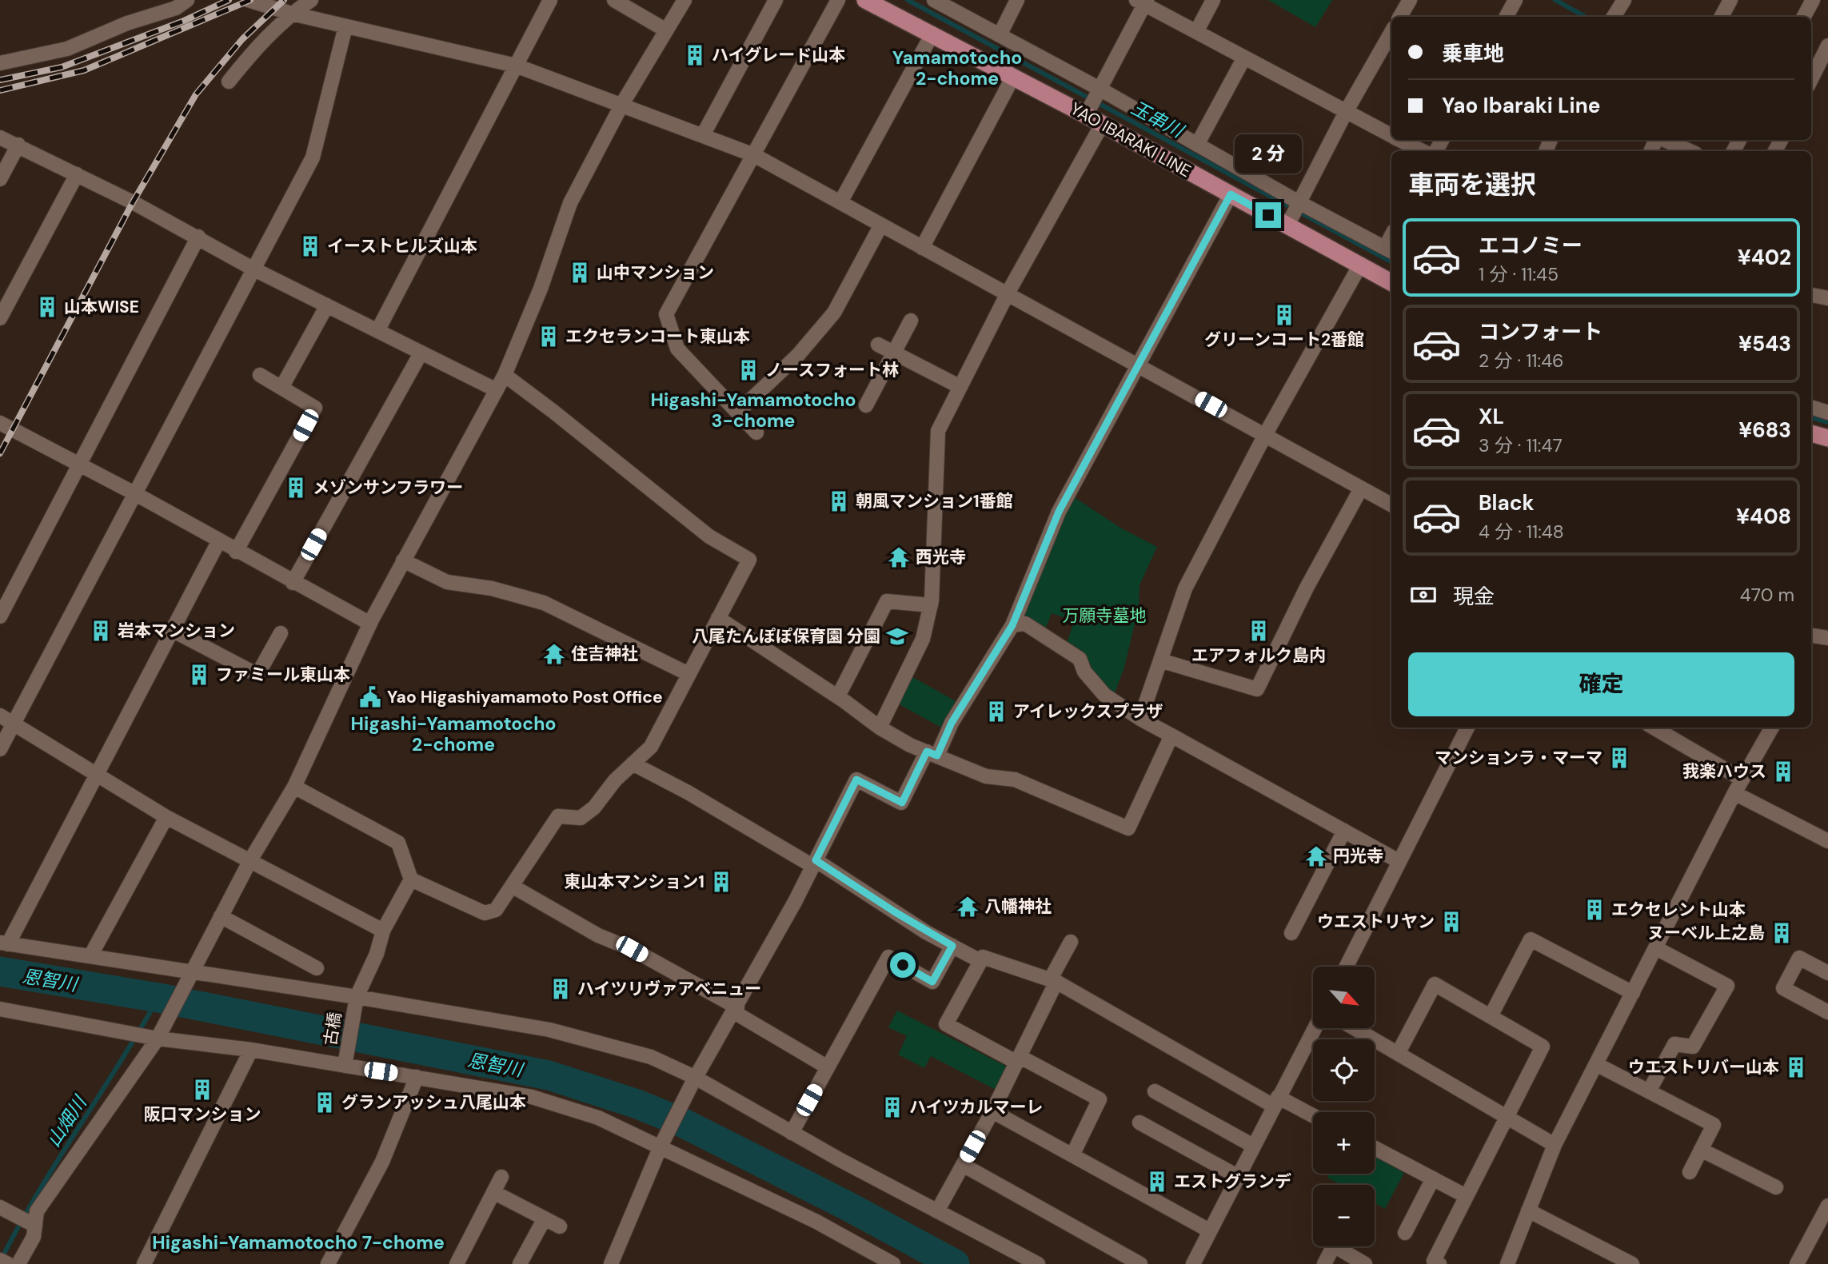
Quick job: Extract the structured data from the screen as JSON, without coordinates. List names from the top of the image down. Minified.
{"streets":{"main road":["YAO IBARAKI LINE"],"street":["古橋"]},"districts":["Yamamotocho 2-chome","Higashi-Yamamotocho 3-chome","Higashi-Yamamotocho 2-chome","Higashi-Yamamotocho 7-chome"],"water":["玉串川","恩智川","山畑川"],"parks":["万願寺墓地"],"places":{"building":["ハイグレード山本","イーストヒルズ山本","山中マンション","山本WISE","グリーンコート2番館","エクセランコート東山本","ノースフォート林","メゾンサンフラワー","朝風マンション1番館","岩本マンション","エアフォルク島内","ファミール東山本","アイレックスプラザ","マンションラ・マーマ","我楽ハウス","東山本マンション1","エクセレント山本","ウエストリヤン","ヌーベル上之島","ハイツリヴァアベニュー","ウエストリバー山本","阪口マンション","グランアッシュ八尾山本","ハイツカルマーレ","エストグランデ"],"temple":["西光寺","住吉神社","円光寺","八幡神社"],"school or university":["八尾たんぽぽ保育園 分園"],"public building":["Yao Higashiyamamoto Post Office"]},"north":"bottom right","page":{"banner":["乗車地","Yao Ibaraki Line"],"bubble":"2 分","heading":"車両を選択","list":[{"name":"エコノミー","note":"1 分 · 11:45","value":"¥402"},{"name":"コンフォート","note":"2 分 · 11:46","value":"¥543"},{"name":"XL","note":"3 分 · 11:47","value":"¥683"},{"name":"Black","note":"4 分 · 11:48","value":"¥408"}],"pay":["現金","470 m"],"buttons":"確定","map_buttons":["+","−"]}}
